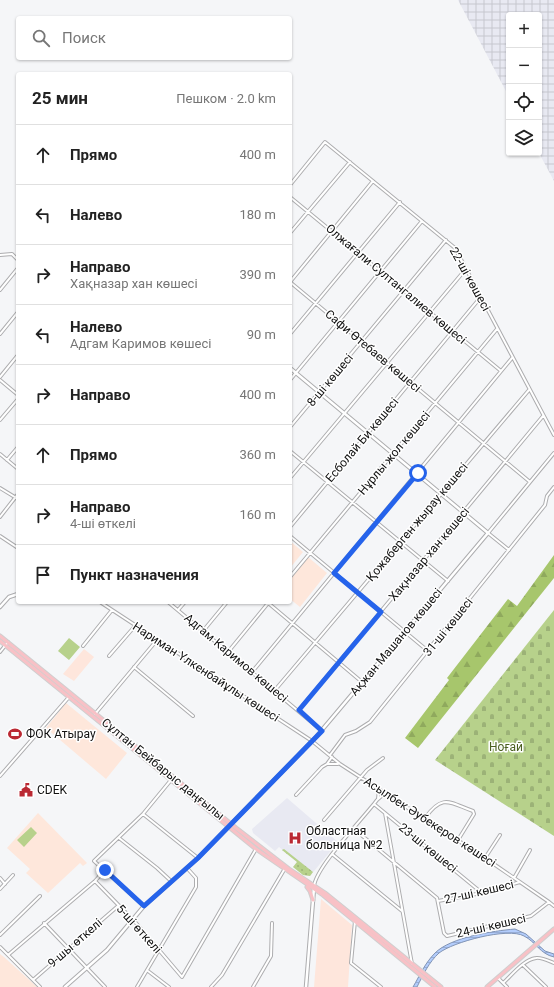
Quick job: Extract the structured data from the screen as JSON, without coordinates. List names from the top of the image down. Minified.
{"streets":{"main road":["Сұлтан Бейбарыс даңғылы"],"street":["22-ші көшесі","Олжағали Султангалиев көшесі","Сафи Өтебаев көшесі","8-шi көшесi","Есболай Би көшесі","Нұрлы жол көшесі","Қожаберген жырау көшесі","Хақназар хан көшесі","31-ші көшесі","Ақжан Машанов көшесі","Адгам Каримов көшесі","Нариман Үлкенбайұлы көшесі","Асылбек Әубекеров көшесі","23-ші көшесі","27-ші көшесі","24-ші көшесі","5-ші өткелі","9-шы өткелі"]},"crossings":[["22-ші көшесі","8-шi көшесi"],["22-ші көшесі","Есболай Би көшесі"],["22-ші көшесі","Нұрлы жол көшесі"],["22-ші көшесі","Қожаберген жырау көшесі"],["22-ші көшесі","Хақназар хан көшесі"],["Олжағали Султангалиев көшесі","8-шi көшесi"],["Олжағали Султангалиев көшесі","Есболай Би көшесі"],["Олжағали Султангалиев көшесі","Нұрлы жол көшесі"],["Сафи Өтебаев көшесі","8-шi көшесi"],["Сафи Өтебаев көшесі","Есболай Би көшесі"],["Сафи Өтебаев көшесі","Нұрлы жол көшесі"],["Сафи Өтебаев көшесі","Қожаберген жырау көшесі"],["Сафи Өтебаев көшесі","Хақназар хан көшесі"],["Сафи Өтебаев көшесі","Ақжан Машанов көшесі"],["Қожаберген жырау көшесі","Адгам Каримов көшесі"],["Хақназар хан көшесі","Адгам Каримов көшесі"],["31-ші көшесі","Асылбек Әубекеров көшесі"],["Ақжан Машанов көшесі","Адгам Каримов көшесі"],["Ақжан Машанов көшесі","Нариман Үлкенбайұлы көшесі"],["Ақжан Машанов көшесі","Сұлтан Бейбарыс даңғылы"],["Ақжан Машанов көшесі","Асылбек Әубекеров көшесі"],["Ақжан Машанов көшесі","5-ші өткелі"],["Нариман Үлкенбайұлы көшесі","Асылбек Әубекеров көшесі"],["Сұлтан Бейбарыс даңғылы","5-ші өткелі"],["Асылбек Әубекеров көшесі","27-ші көшесі"],["Асылбек Әубекеров көшесі","24-ші көшесі"],["23-ші көшесі","27-ші көшесі"],["27-ші көшесі","24-ші көшесі"],["5-ші өткелі","9-шы өткелі"]],"parks":["Ноғай"],"places":{"sports":["ФОК Атырау"],"public building":["CDEK"],"hospital":["Областная больница №2"]},"page":{"map_buttons":["+","−"],"search":"Поиск","heading":["25 мин","Пешком · 2.0 km"],"list":[["Прямо","400 m"],["Налево","180 m"],["Направо","Хақназар хан көшесі","390 m"],["Налево","Адгам Каримов көшесі","90 m"],["Направо","400 m"],["Прямо","360 m"],["Направо","4-ші өткелі","160 m"],"Пункт назначения"]}}
